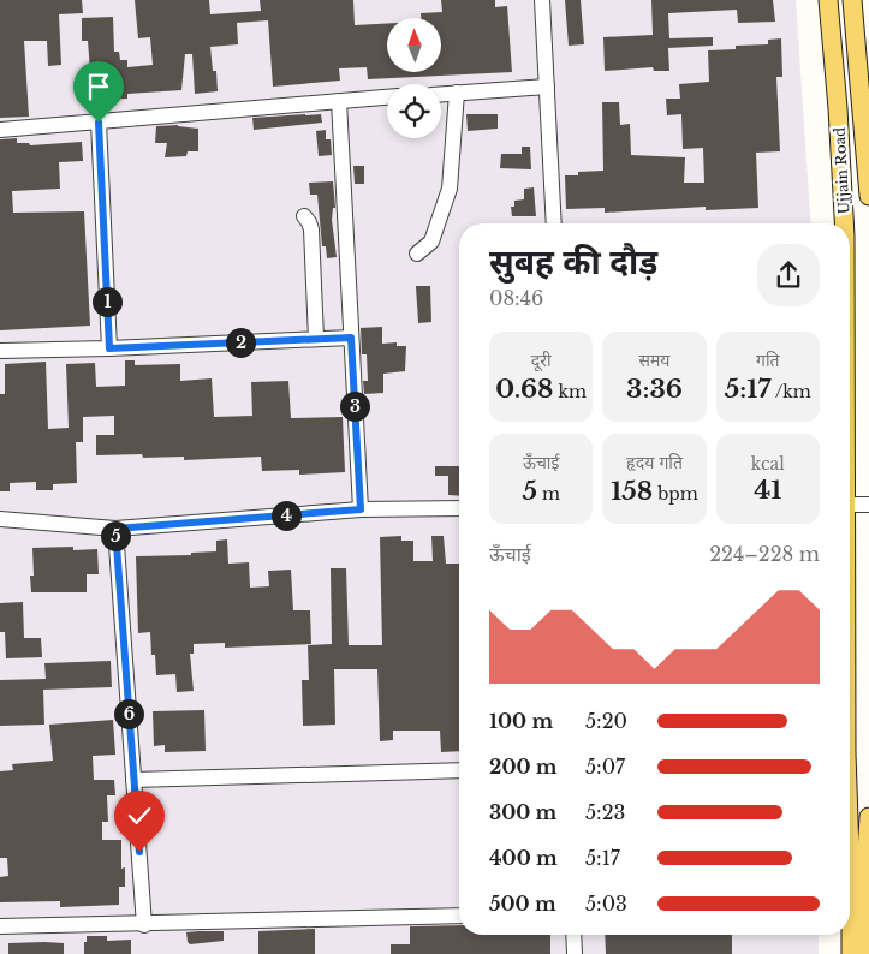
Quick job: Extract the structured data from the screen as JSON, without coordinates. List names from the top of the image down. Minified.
{"streets":{"main road":["Ujjain Road"]},"north":"top","page":{"heading":["सुबह की दौड़","08:46"],"pins":["1","2","3","4","5","6"],"stats":[["दूरी","0.68 km"],["समय","3:36"],["गति","5:17 /km"],["ऊँचाई","5 m"],["हृदय गति","158 bpm"],["kcal","41"]],"chart":["ऊँचाई","224–228 m"],"list":[{"name":"100 m","note":"5:20"},{"name":"200 m","note":"5:07"},{"name":"300 m","note":"5:23"},{"name":"400 m","note":"5:17"},{"name":"500 m","note":"5:03"}]}}
